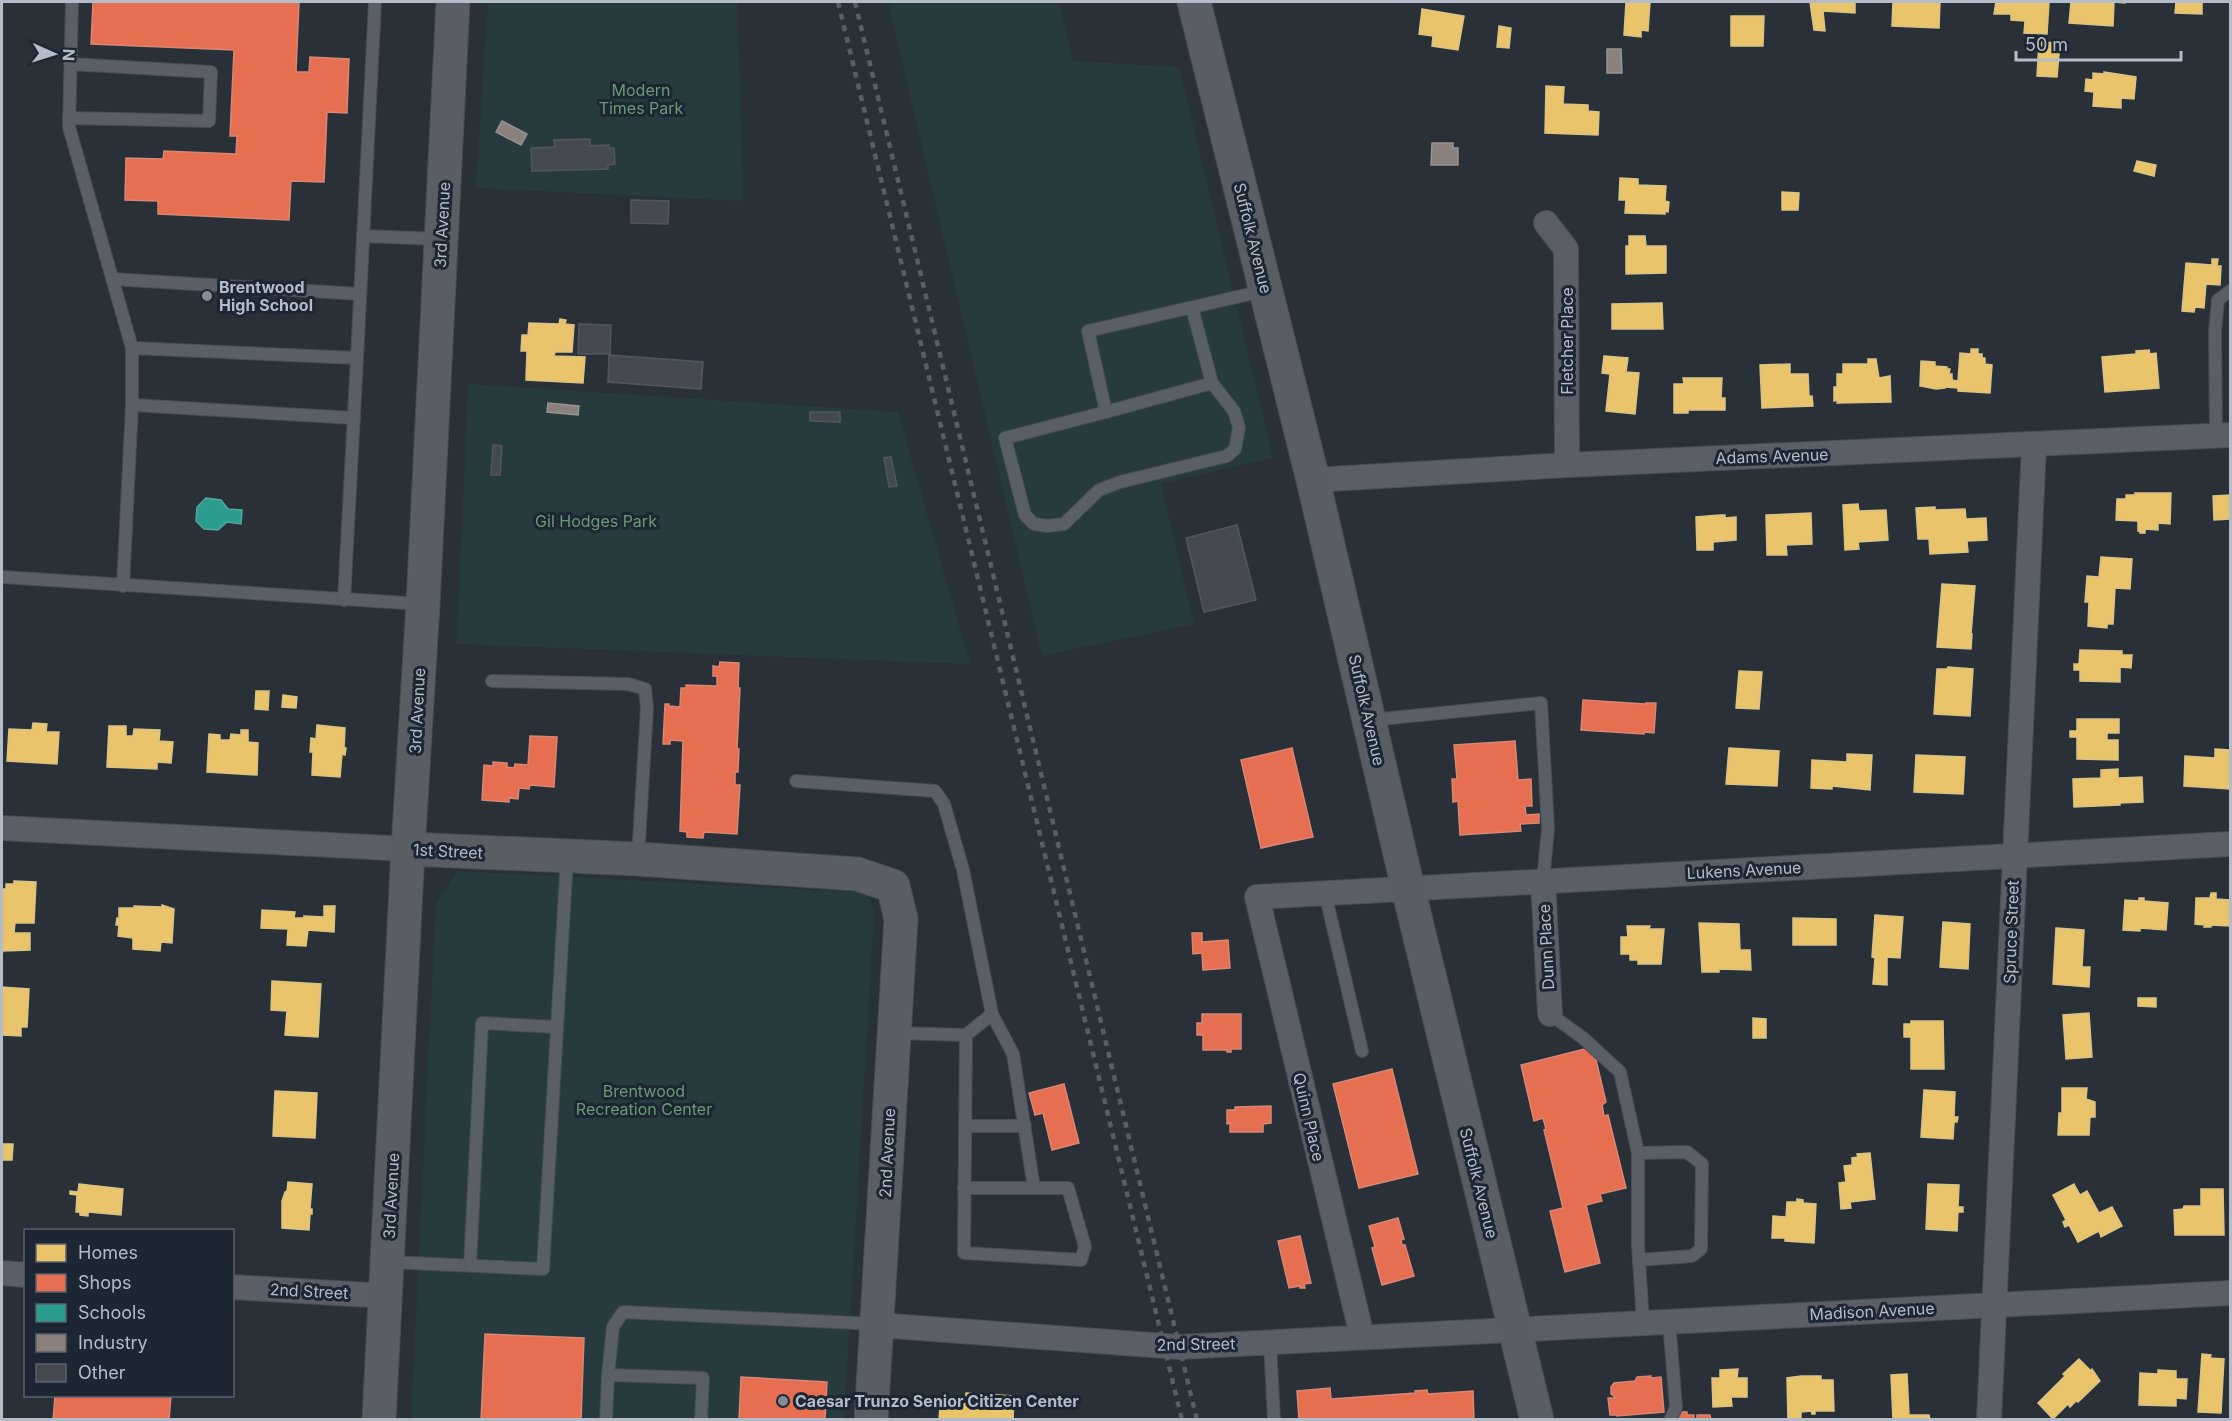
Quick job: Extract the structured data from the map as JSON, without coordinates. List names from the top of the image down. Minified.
{"streets":{"street":["3rd Avenue","Suffolk Avenue","Fletcher Place","Adams Avenue","1st Street","Lukens Avenue","Spruce Street","Dunn Place","Quinn Place","2nd Avenue","2nd Street","Madison Avenue"]},"crossings":[["3rd Avenue","1st Street"],["3rd Avenue","2nd Street"],["Suffolk Avenue","Adams Avenue"],["Suffolk Avenue","Lukens Avenue"],["Suffolk Avenue","2nd Street"],["Suffolk Avenue","Madison Avenue"],["Fletcher Place","Adams Avenue"],["Adams Avenue","Spruce Street"],["1st Street","2nd Avenue"],["Lukens Avenue","Spruce Street"],["Lukens Avenue","Dunn Place"],["Lukens Avenue","Quinn Place"],["Spruce Street","Madison Avenue"],["Quinn Place","2nd Street"],["2nd Avenue","2nd Street"],["2nd Street","Madison Avenue"]],"parks":["Modern Times Park","Gil Hodges Park","Brentwood Recreation Center"],"places":["Brentwood High School","Caesar Trunzo Senior Citizen Center"],"legend":["Homes","Shops","Schools","Industry","Other"],"scale_bar":"50 m","north":"right"}
